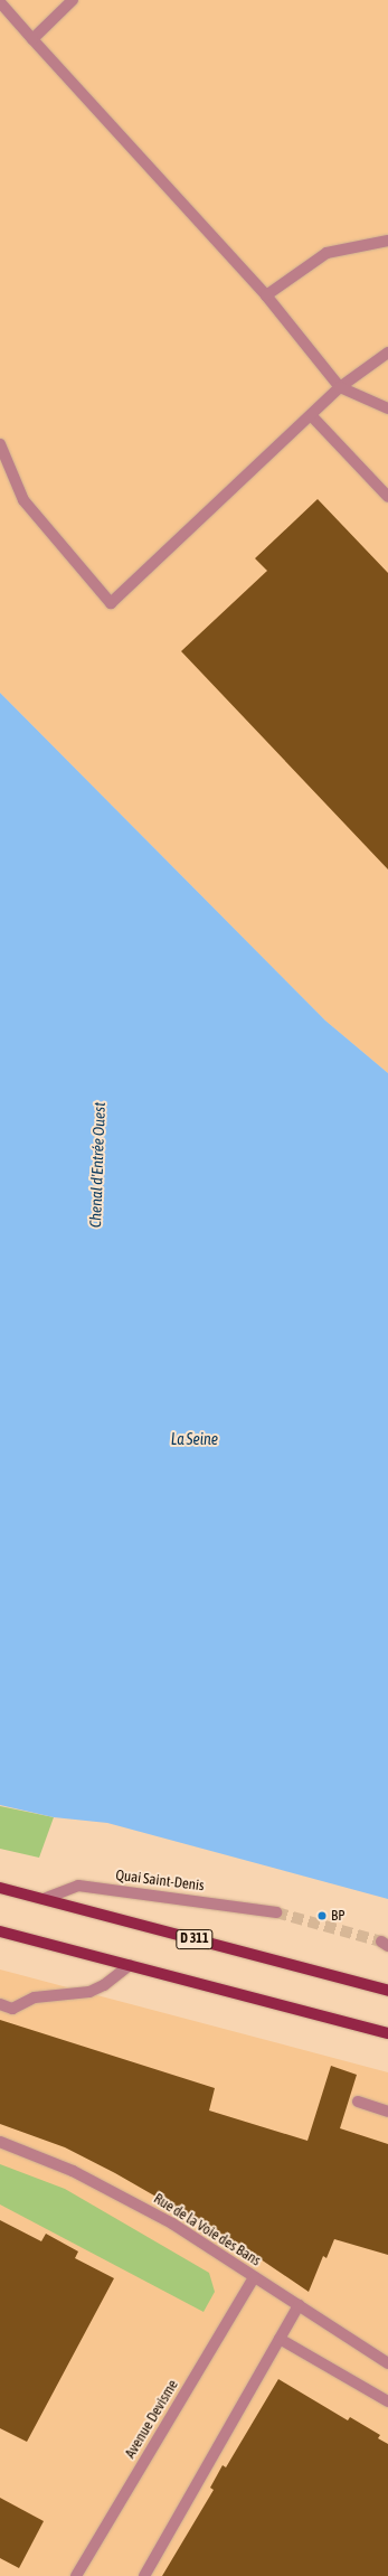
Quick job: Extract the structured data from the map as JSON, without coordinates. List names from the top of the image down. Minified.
{"streets":{"main road":["D 311"],"street":["Quai Saint-Denis","Rue de la Voie des Bans","Avenue Devisme"]},"crossings":[["Quai Saint-Denis","D 311"],["Rue de la Voie des Bans","Avenue Devisme"]],"water":["Chenal d'Entrée Ouest","La Seine"],"places":["BP"]}
